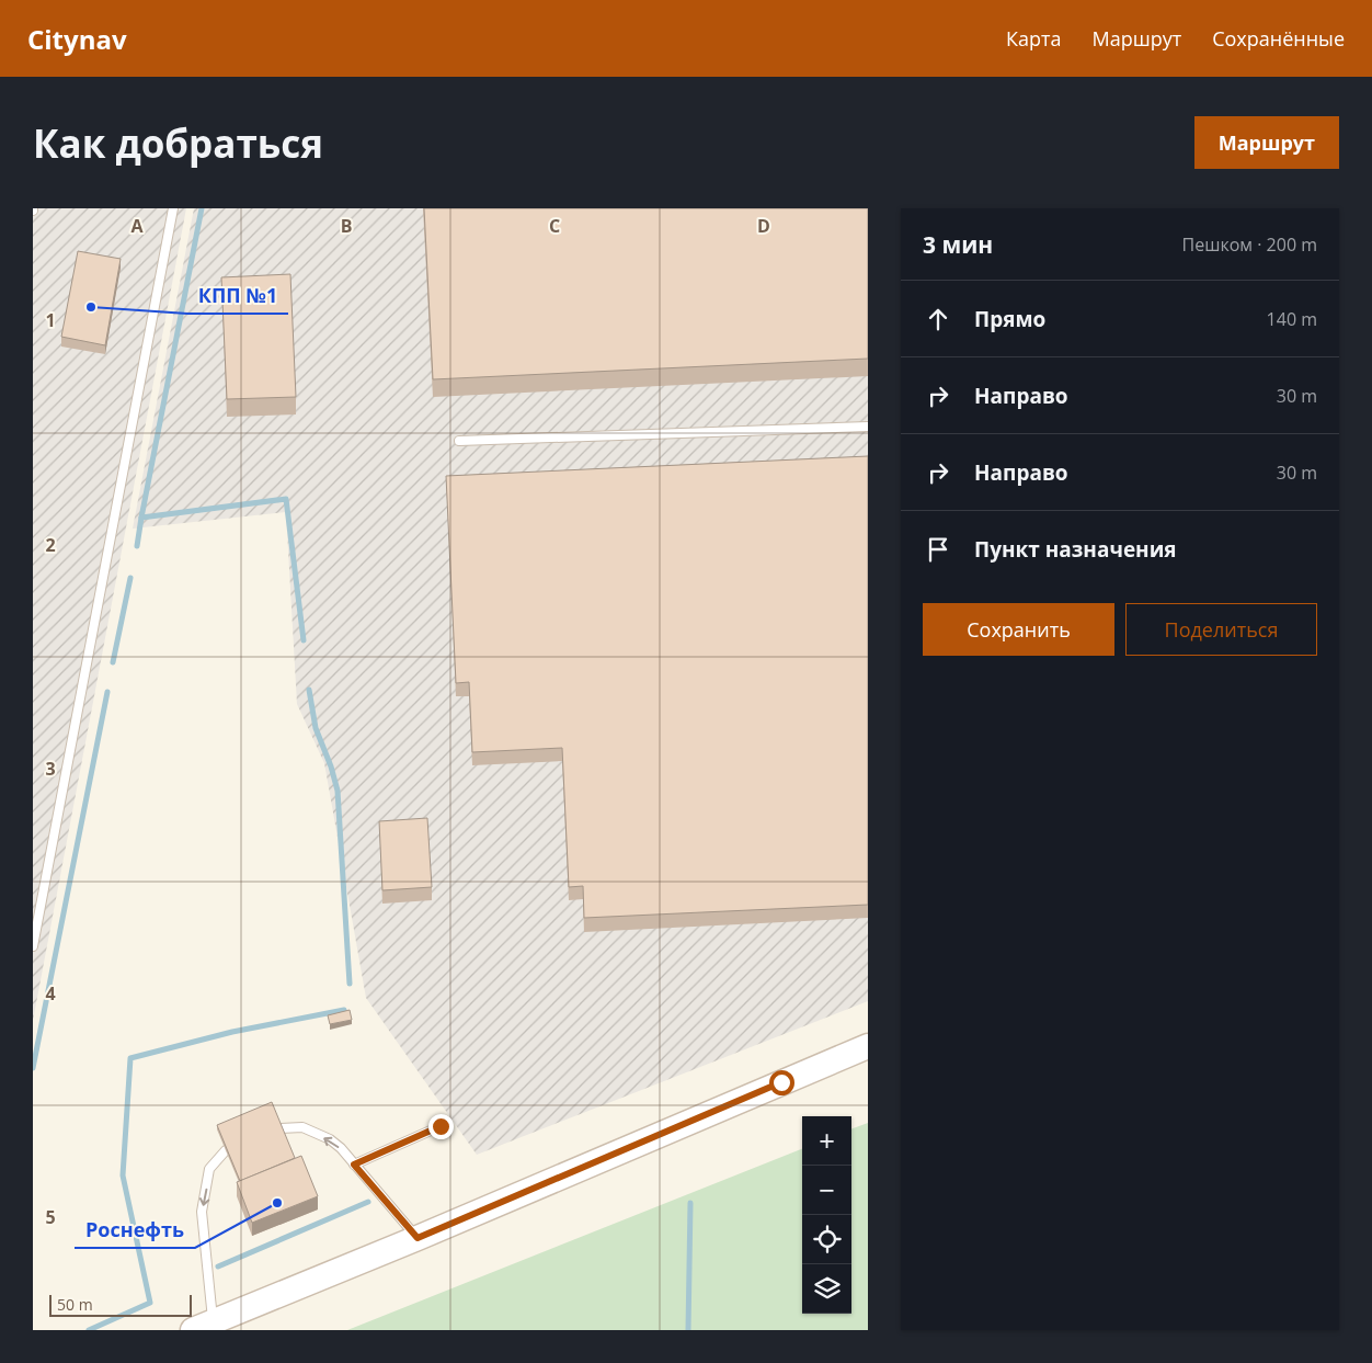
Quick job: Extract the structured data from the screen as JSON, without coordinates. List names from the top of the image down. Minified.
{"places":["КПП №1","Роснефть"],"scale_bar":"50 m","page":{"header":"Citynav","nav":["Карта","Маршрут","Сохранённые"],"buttons":["Маршрут",["Сохранить","Поделиться"]],"title":"Как добраться","heading":["3 мин","Пешком · 200 m"],"list":[["Прямо","140 m"],["Направо","30 m"],["Направо","30 m"],"Пункт назначения"],"map_buttons":["+","−"],"scale":"50 m"},"grid":{"columns":["A","B","C","D"],"rows":["1","2","3","4","5"]}}
